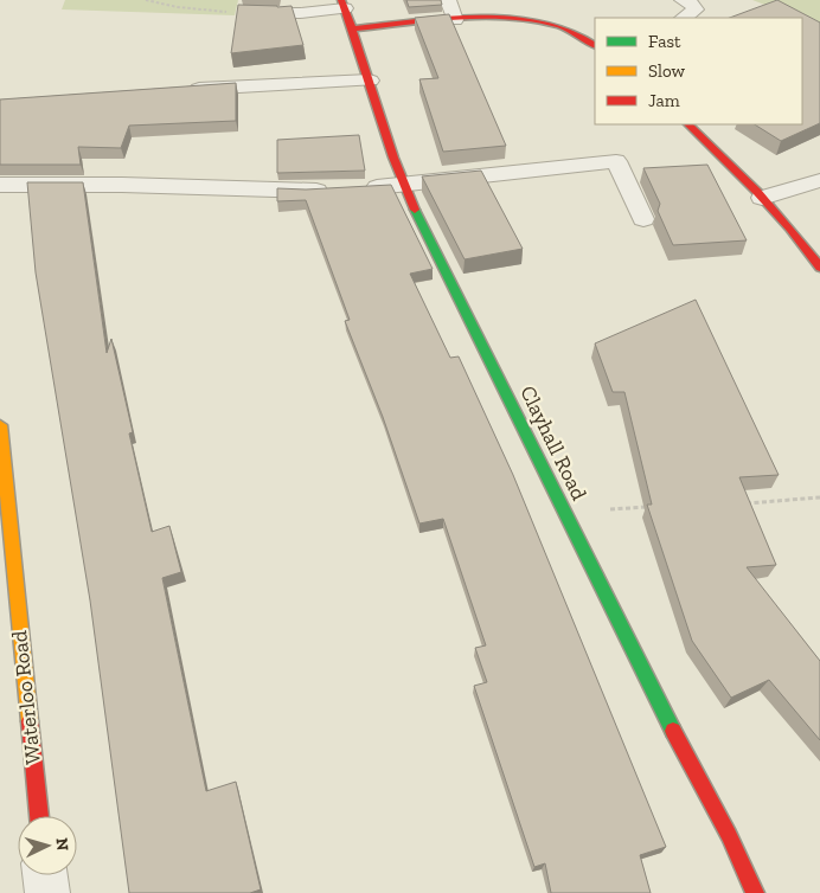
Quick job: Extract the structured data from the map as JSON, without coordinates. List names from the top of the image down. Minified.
{"streets":{"street":["Clayhall Road","Waterloo Road"]},"legend":["Fast","Slow","Jam"],"north":"right"}
